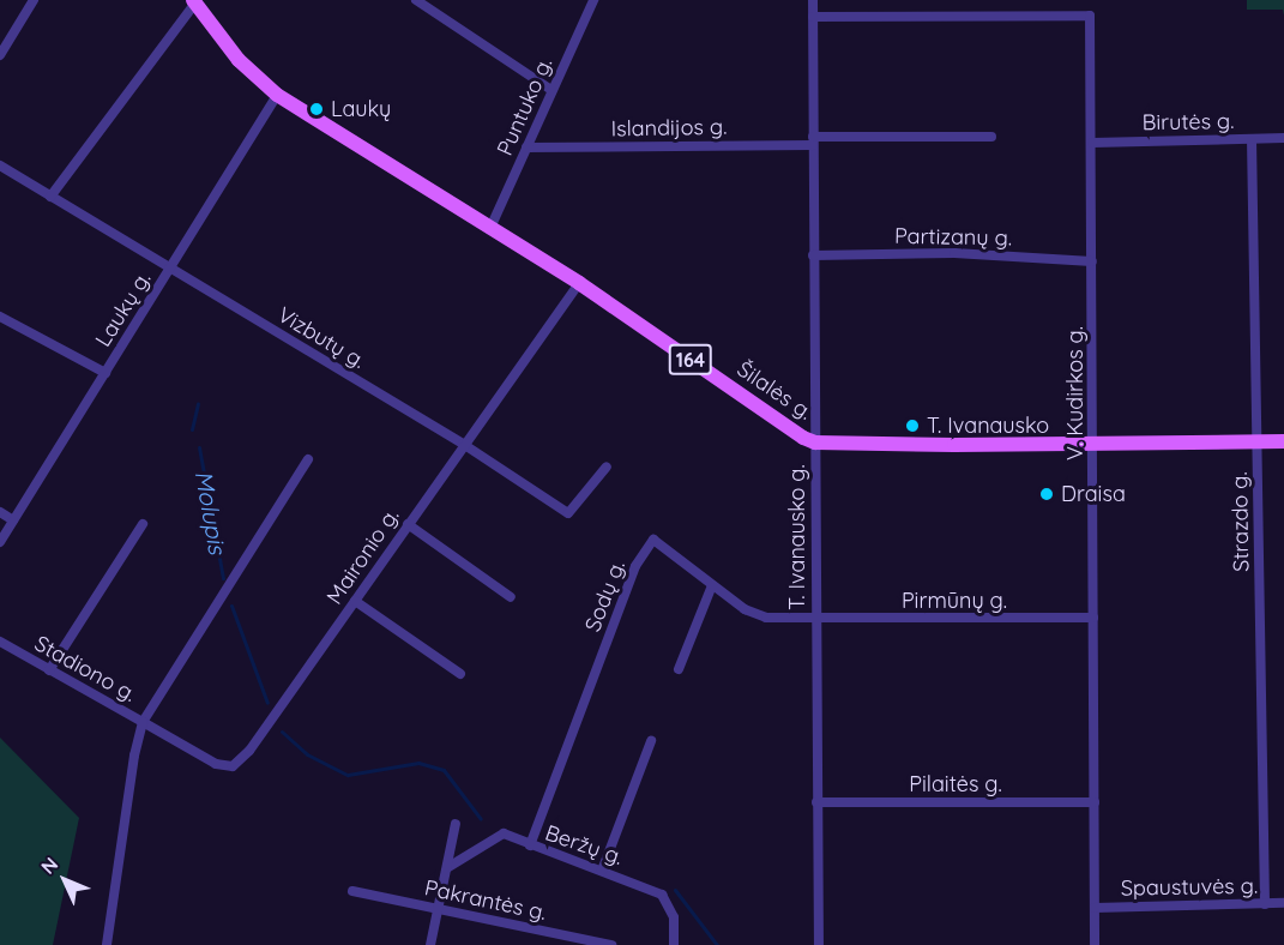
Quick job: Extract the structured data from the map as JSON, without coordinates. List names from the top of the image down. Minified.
{"streets":{"main road":["164","Šilalės g."],"street":["Puntuko g.","Birutės g.","Islandijos g.","Partizanų g.","Laukų g.","Vizbutų g.","V. Kudirkos g.","Strazdo g.","T. Ivanausko g.","Maironio g.","Sodų g.","Pirmūnų g.","Stadiono g.","Pilaitės g.","Beržų g.","Spaustuvės g.","Pakrantės g."]},"crossings":[["Puntuko g.","Islandijos g."],["Puntuko g.","Šilalės g."],["Birutės g.","V. Kudirkos g."],["Birutės g.","Strazdo g."],["Islandijos g.","T. Ivanausko g."],["Partizanų g.","V. Kudirkos g."],["Partizanų g.","T. Ivanausko g."],["Laukų g.","Vizbutų g."],["Laukų g.","Šilalės g."],["Vizbutų g.","Maironio g."],["Šilalės g.","V. Kudirkos g."],["Šilalės g.","Strazdo g."],["Šilalės g.","T. Ivanausko g."],["Šilalės g.","Maironio g."],["V. Kudirkos g.","T. Ivanausko g."],["V. Kudirkos g.","Pirmūnų g."],["V. Kudirkos g.","Pilaitės g."],["V. Kudirkos g.","Spaustuvės g."],["Strazdo g.","Spaustuvės g."],["T. Ivanausko g.","Sodų g."],["T. Ivanausko g.","Pirmūnų g."],["T. Ivanausko g.","Pilaitės g."],["Maironio g.","Stadiono g."],["Sodų g.","Pirmūnų g."],["Sodų g.","Beržų g."]],"water":["Molupis"],"places":["Laukų","T. Ivanausko","Draisa"],"north":"top left"}
